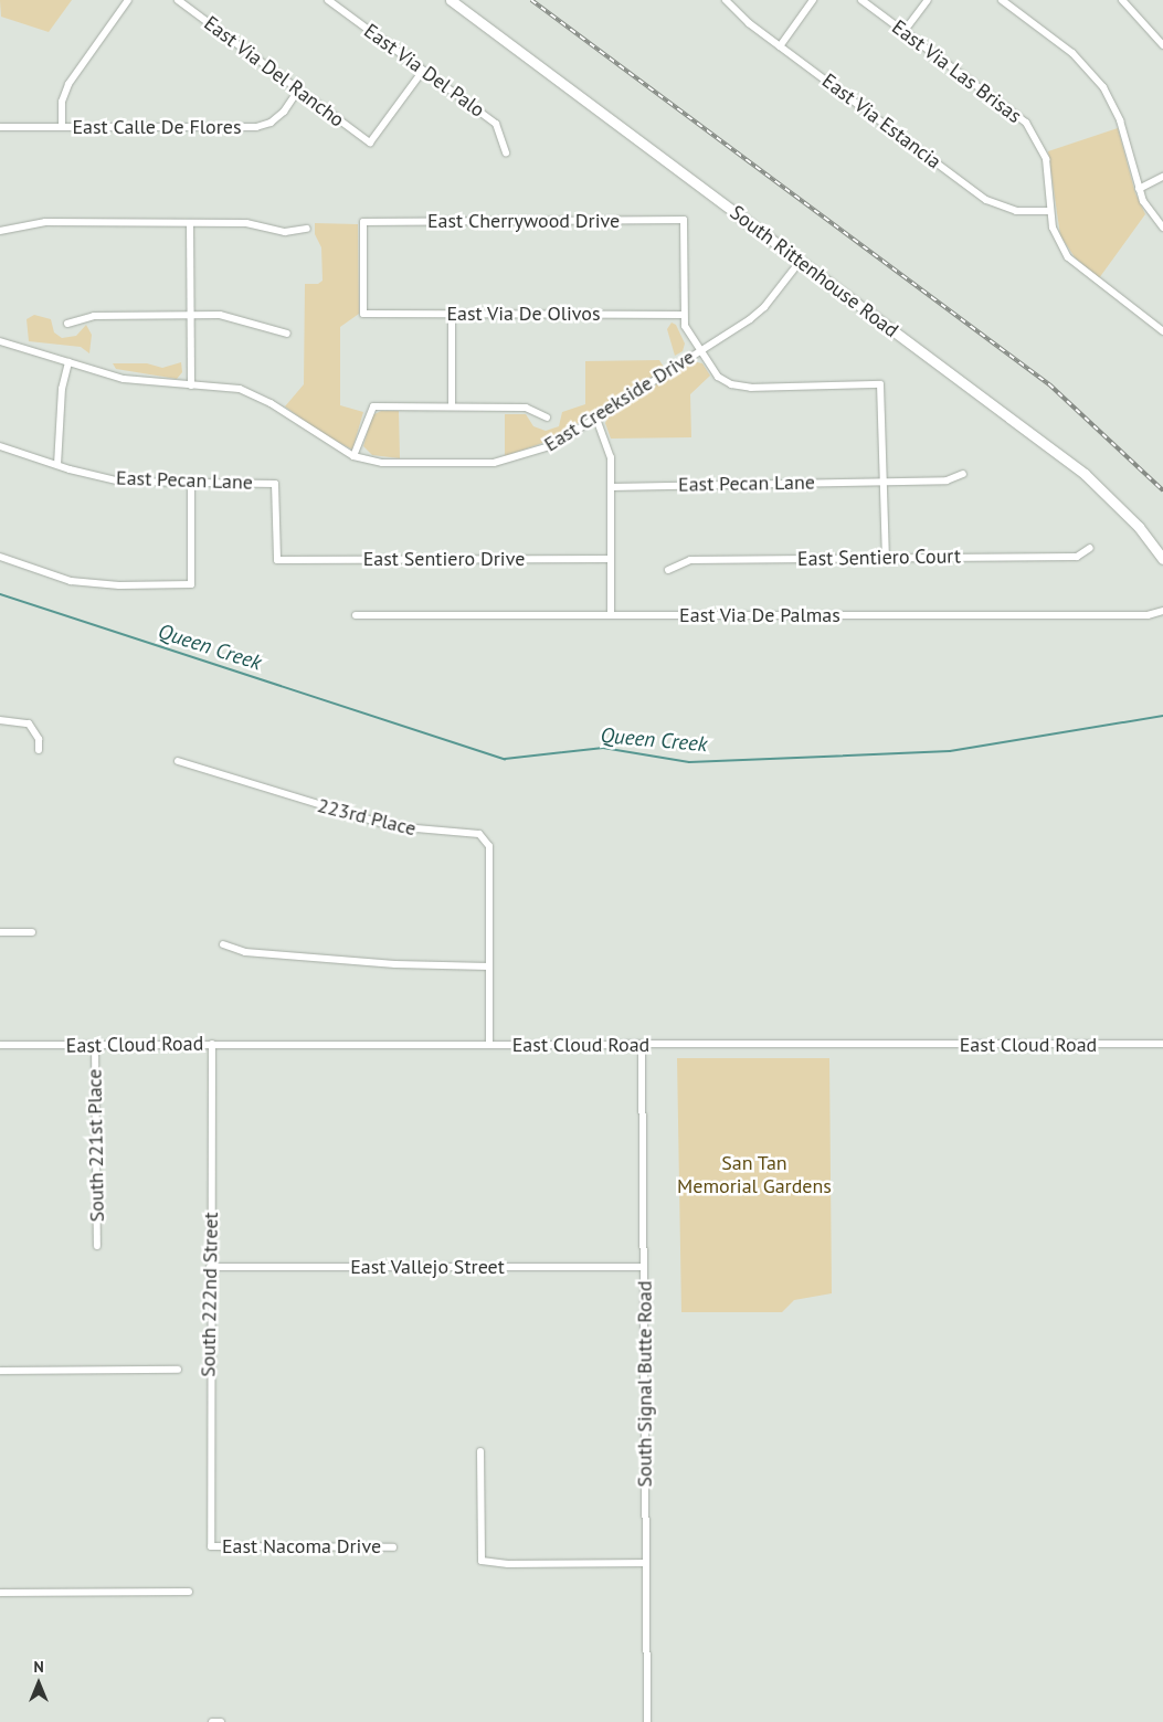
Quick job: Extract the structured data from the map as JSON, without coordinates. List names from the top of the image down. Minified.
{"streets":{"main road":["South Rittenhouse Road"],"street":["East Via Del Palo","East Via Del Rancho","East Via Las Brisas","East Via Estancia","East Calle De Flores","East Cherrywood Drive","East Via De Olivos","East Creekside Drive","East Pecan Lane","East Sentiero Court","East Sentiero Drive","East Via De Palmas","223rd Place","East Cloud Road","South 221st Place","East Vallejo Street","South 222nd Street","South Signal Butte Road","East Nacoma Drive"]},"crossings":[["East Via Del Palo","East Via Del Rancho"],["East Via Del Rancho","East Calle De Flores"],["East Via Las Brisas","East Via Estancia"],["East Cherrywood Drive","East Via De Olivos"],["South Rittenhouse Road","East Creekside Drive"],["East Pecan Lane","East Sentiero Drive"],["223rd Place","East Cloud Road"],["East Cloud Road","South 221st Place"],["East Cloud Road","South 222nd Street"],["East Cloud Road","South Signal Butte Road"],["East Vallejo Street","South 222nd Street"],["East Vallejo Street","South Signal Butte Road"],["South 222nd Street","East Nacoma Drive"]],"water":["Queen Creek"],"parks":["San Tan Memorial Gardens"],"north":"top"}
